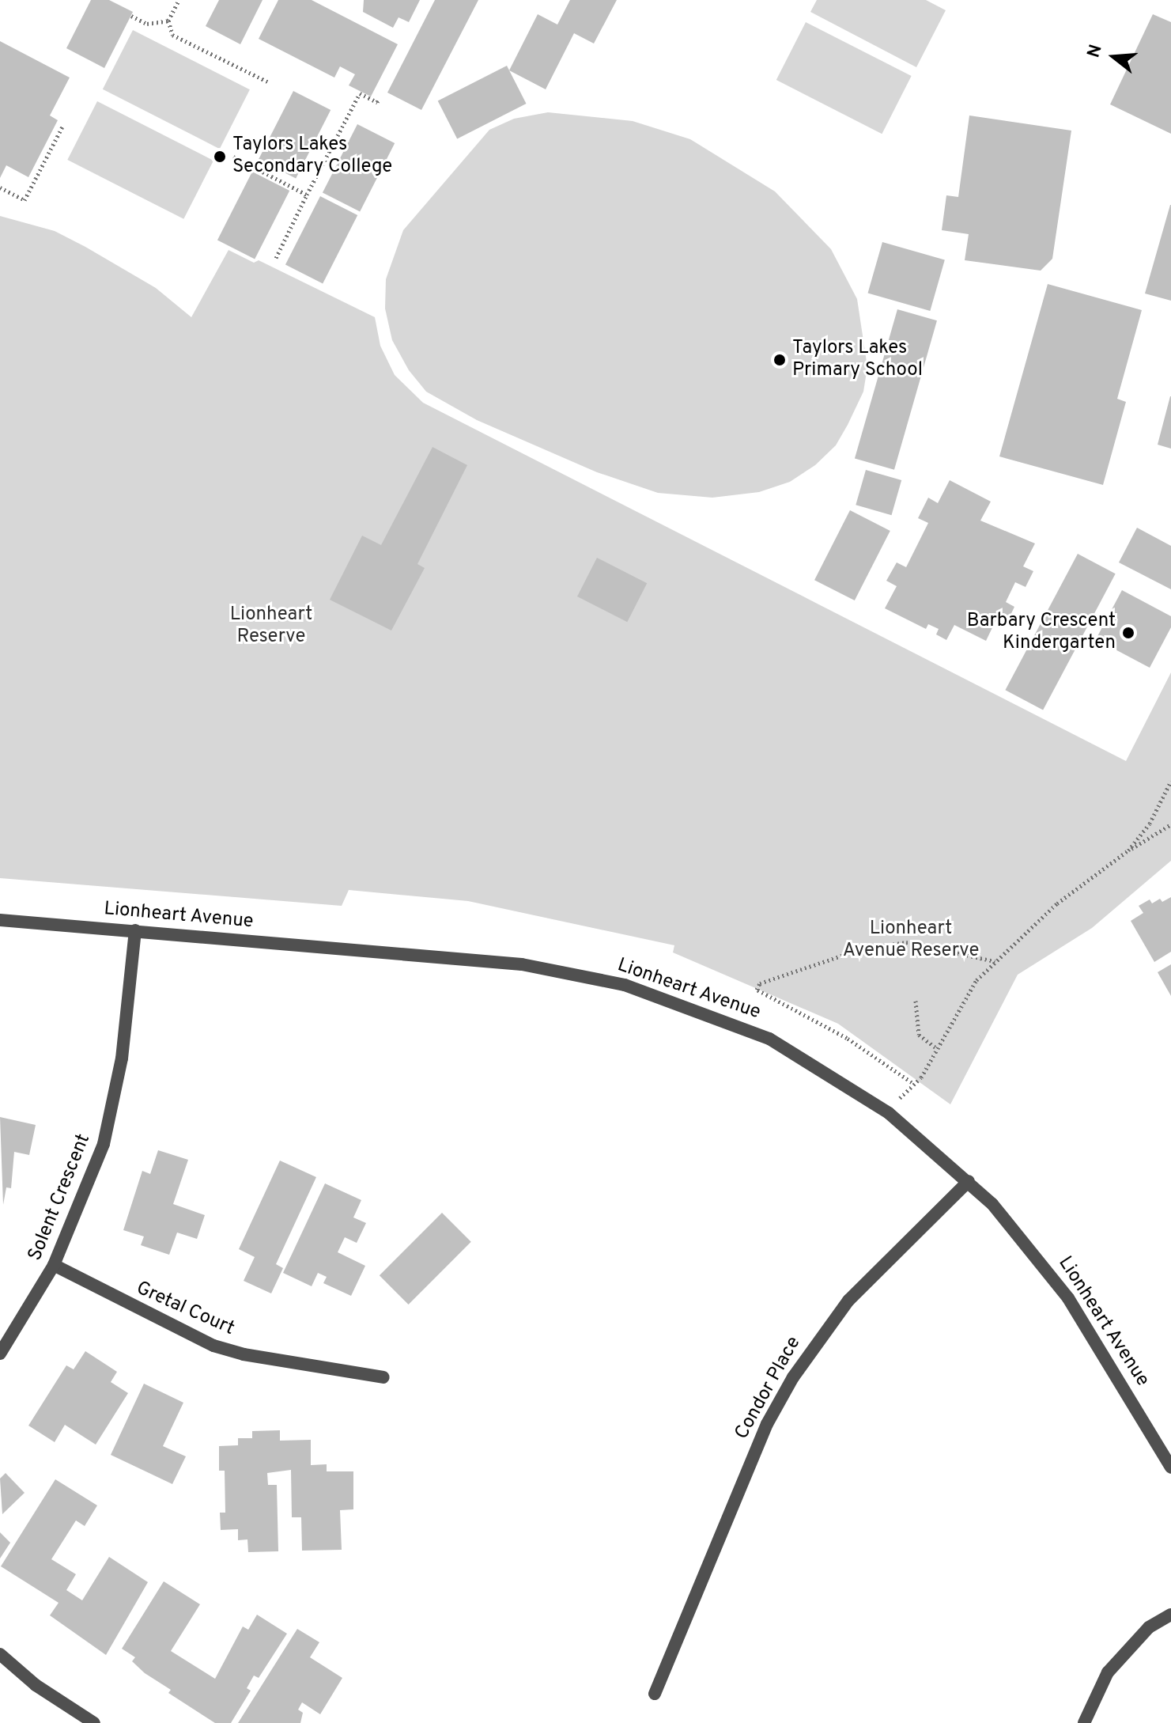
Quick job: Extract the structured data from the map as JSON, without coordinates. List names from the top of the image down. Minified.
{"streets":{"street":["Lionheart Avenue","Solent Crescent","Gretal Court","Condor Place"]},"crossings":[["Lionheart Avenue","Solent Crescent"],["Lionheart Avenue","Condor Place"],["Solent Crescent","Gretal Court"]],"parks":["Lionheart Reserve","Lionheart Avenue Reserve"],"places":["Taylors Lakes Secondary College","Taylors Lakes Primary School","Barbary Crescent Kindergarten"],"north":"left"}
